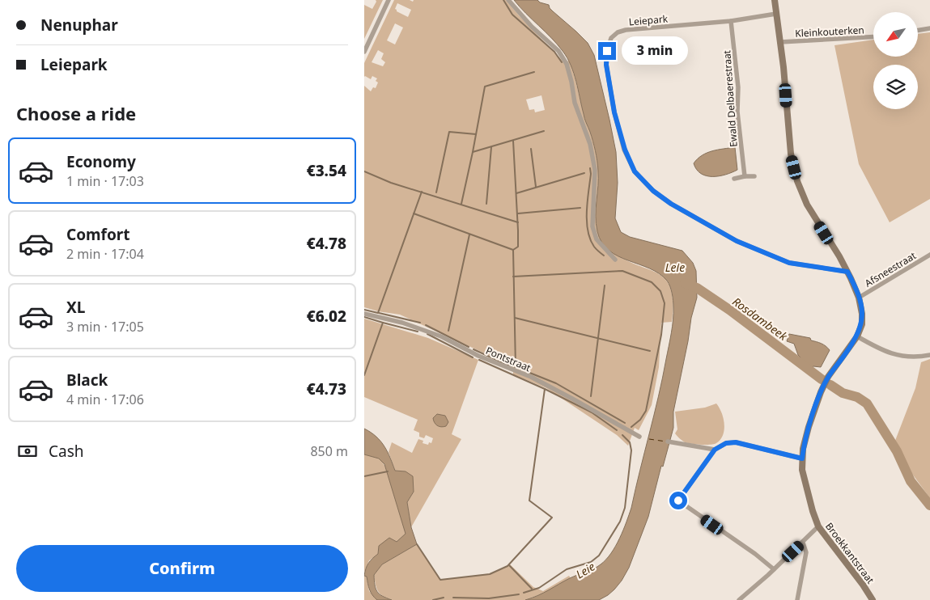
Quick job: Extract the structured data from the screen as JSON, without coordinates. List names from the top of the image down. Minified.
{"streets":{"street":["Leiepark","Kleinkouterken","Ewald Delbaerestraat","Afsneestraat","Pontstraat","Broekkantstraat"]},"crossings":[["Leiepark","Ewald Delbaerestraat"]],"water":["Leie","Rosdambeek"],"north":"bottom left","page":{"banner":["Nenuphar","Leiepark"],"bubble":"3 min","heading":"Choose a ride","list":[{"name":"Economy","note":"1 min · 17:03","value":"€3.54"},{"name":"Comfort","note":"2 min · 17:04","value":"€4.78"},{"name":"XL","note":"3 min · 17:05","value":"€6.02"},{"name":"Black","note":"4 min · 17:06","value":"€4.73"}],"pay":["Cash","850 m"],"buttons":"Confirm"}}
